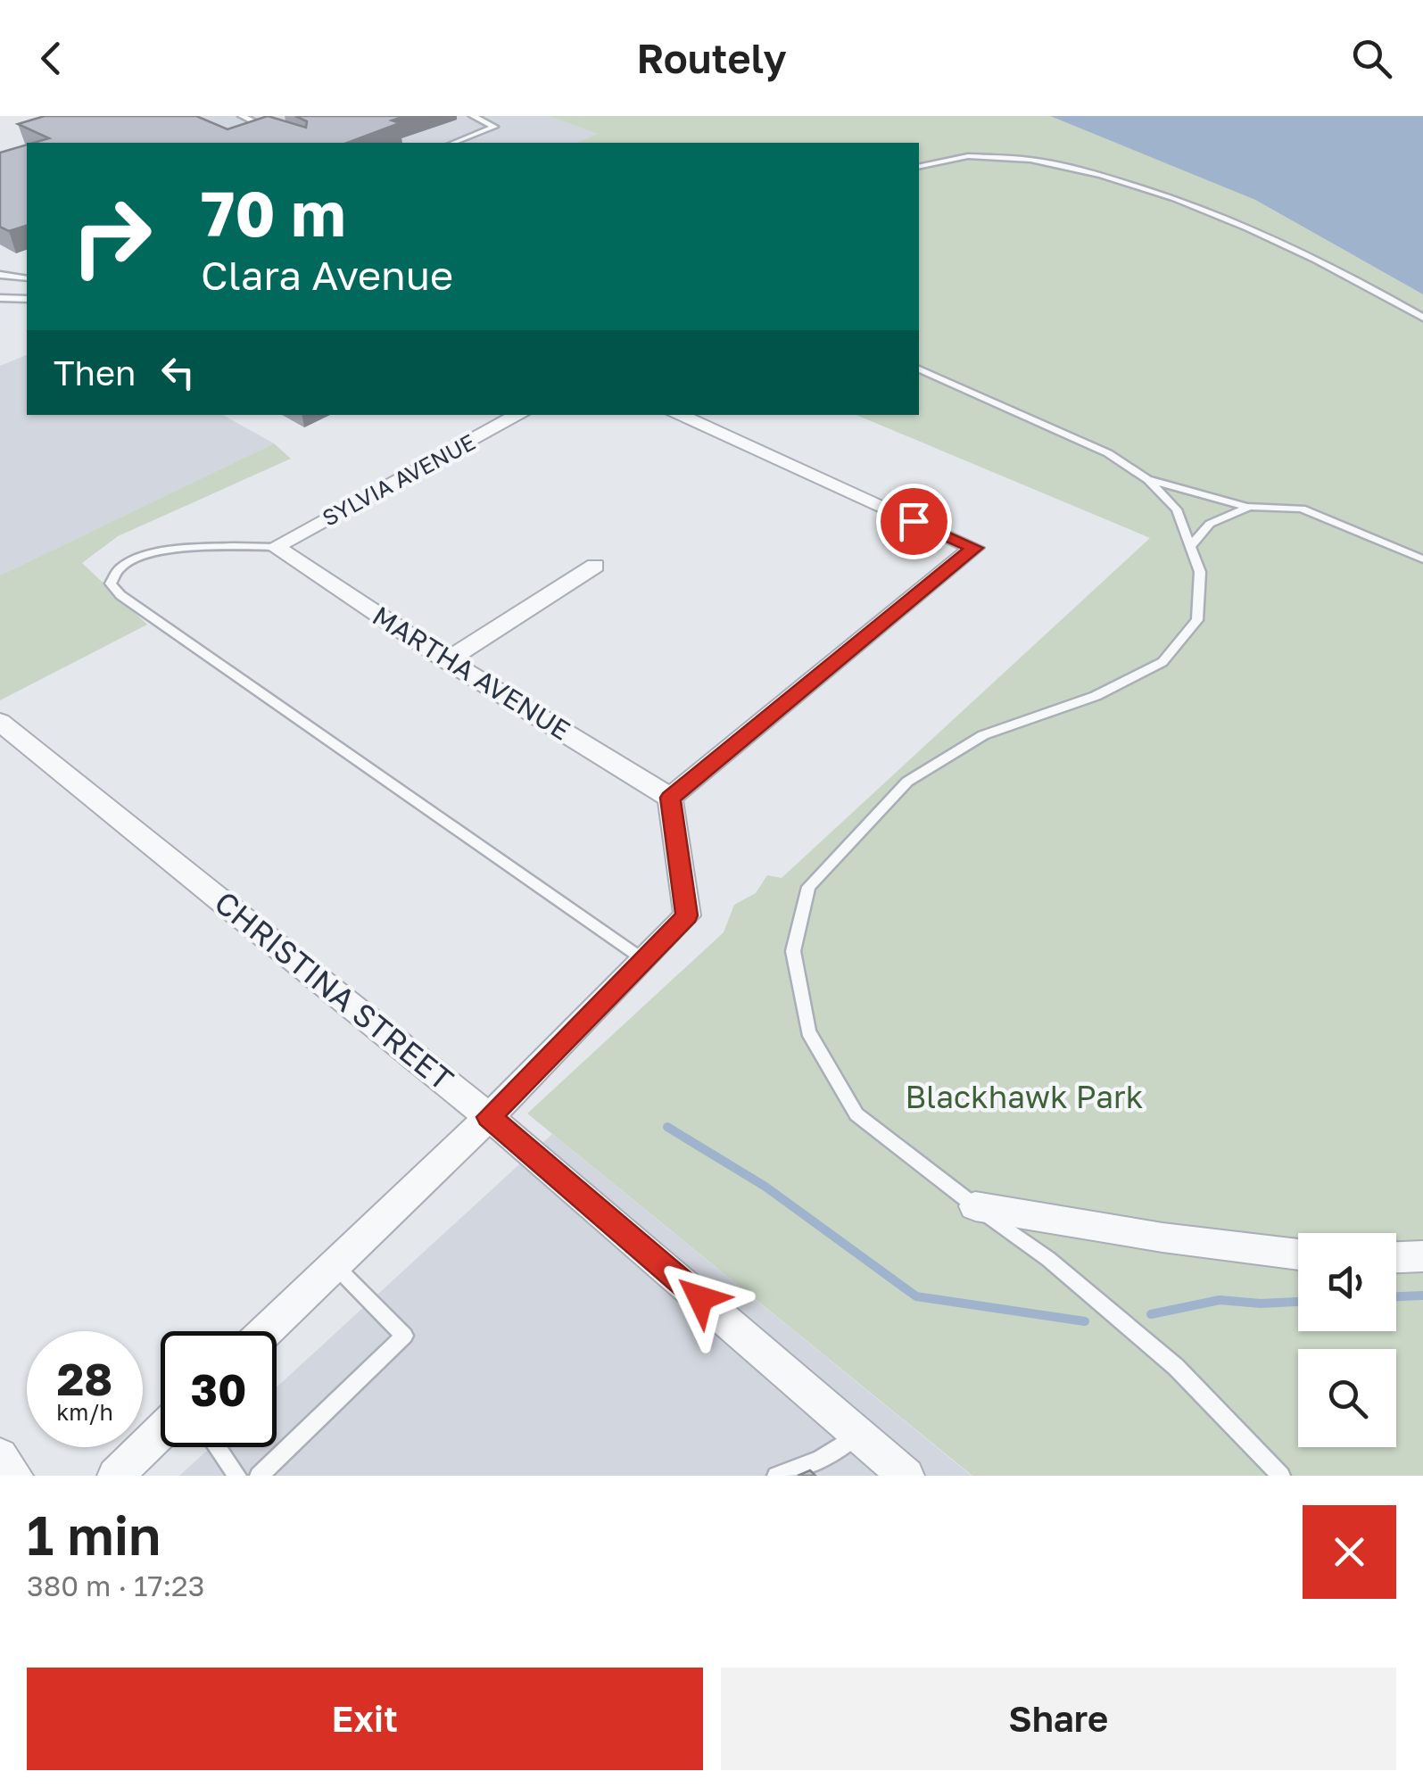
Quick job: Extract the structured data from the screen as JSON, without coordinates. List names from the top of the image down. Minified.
{"streets":{"street":["SYLVIA AVENUE","MARTHA AVENUE","CHRISTINA STREET"]},"crossings":[["SYLVIA AVENUE","MARTHA AVENUE"]],"parks":["Blackhawk Park"],"page":{"header":"Routely","turn":["70 m","Clara Avenue"],"then":"Then","speed":"28 km/h","limit":"30","heading":["1 min","380 m · 17:23"],"buttons":["Exit","Share"]}}
